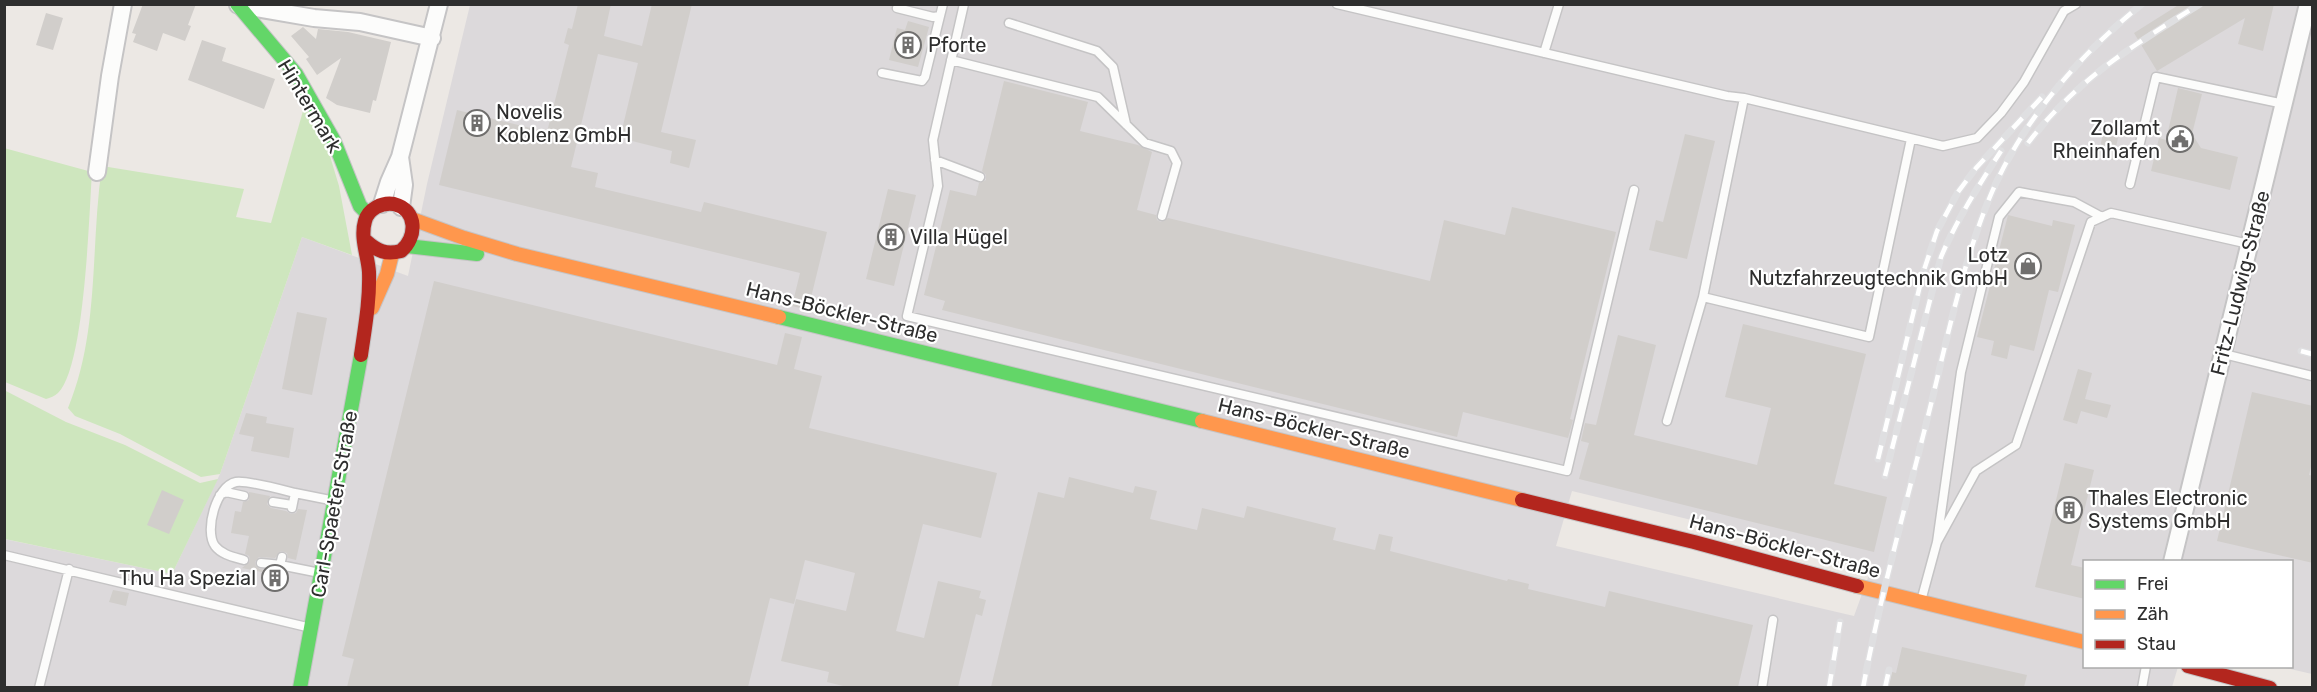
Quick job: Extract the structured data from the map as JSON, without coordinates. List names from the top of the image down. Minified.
{"streets":{"main road":["Hintermark","Hans-Böckler-Straße","Carl-Spaeter-Straße"],"street":["Fritz-Ludwig-Straße"]},"crossings":[["Hintermark","Hans-Böckler-Straße"],["Hintermark","Carl-Spaeter-Straße"],["Hans-Böckler-Straße","Carl-Spaeter-Straße"]],"places":{"building":["Pforte","Novelis Koblenz GmbH","Villa Hügel","Thales Electronic Systems GmbH","Thu Ha Spezial"],"public building":["Zollamt Rheinhafen"],"shop":["Lotz Nutzfahrzeugtechnik GmbH"]},"legend":["Frei","Zäh","Stau"]}
